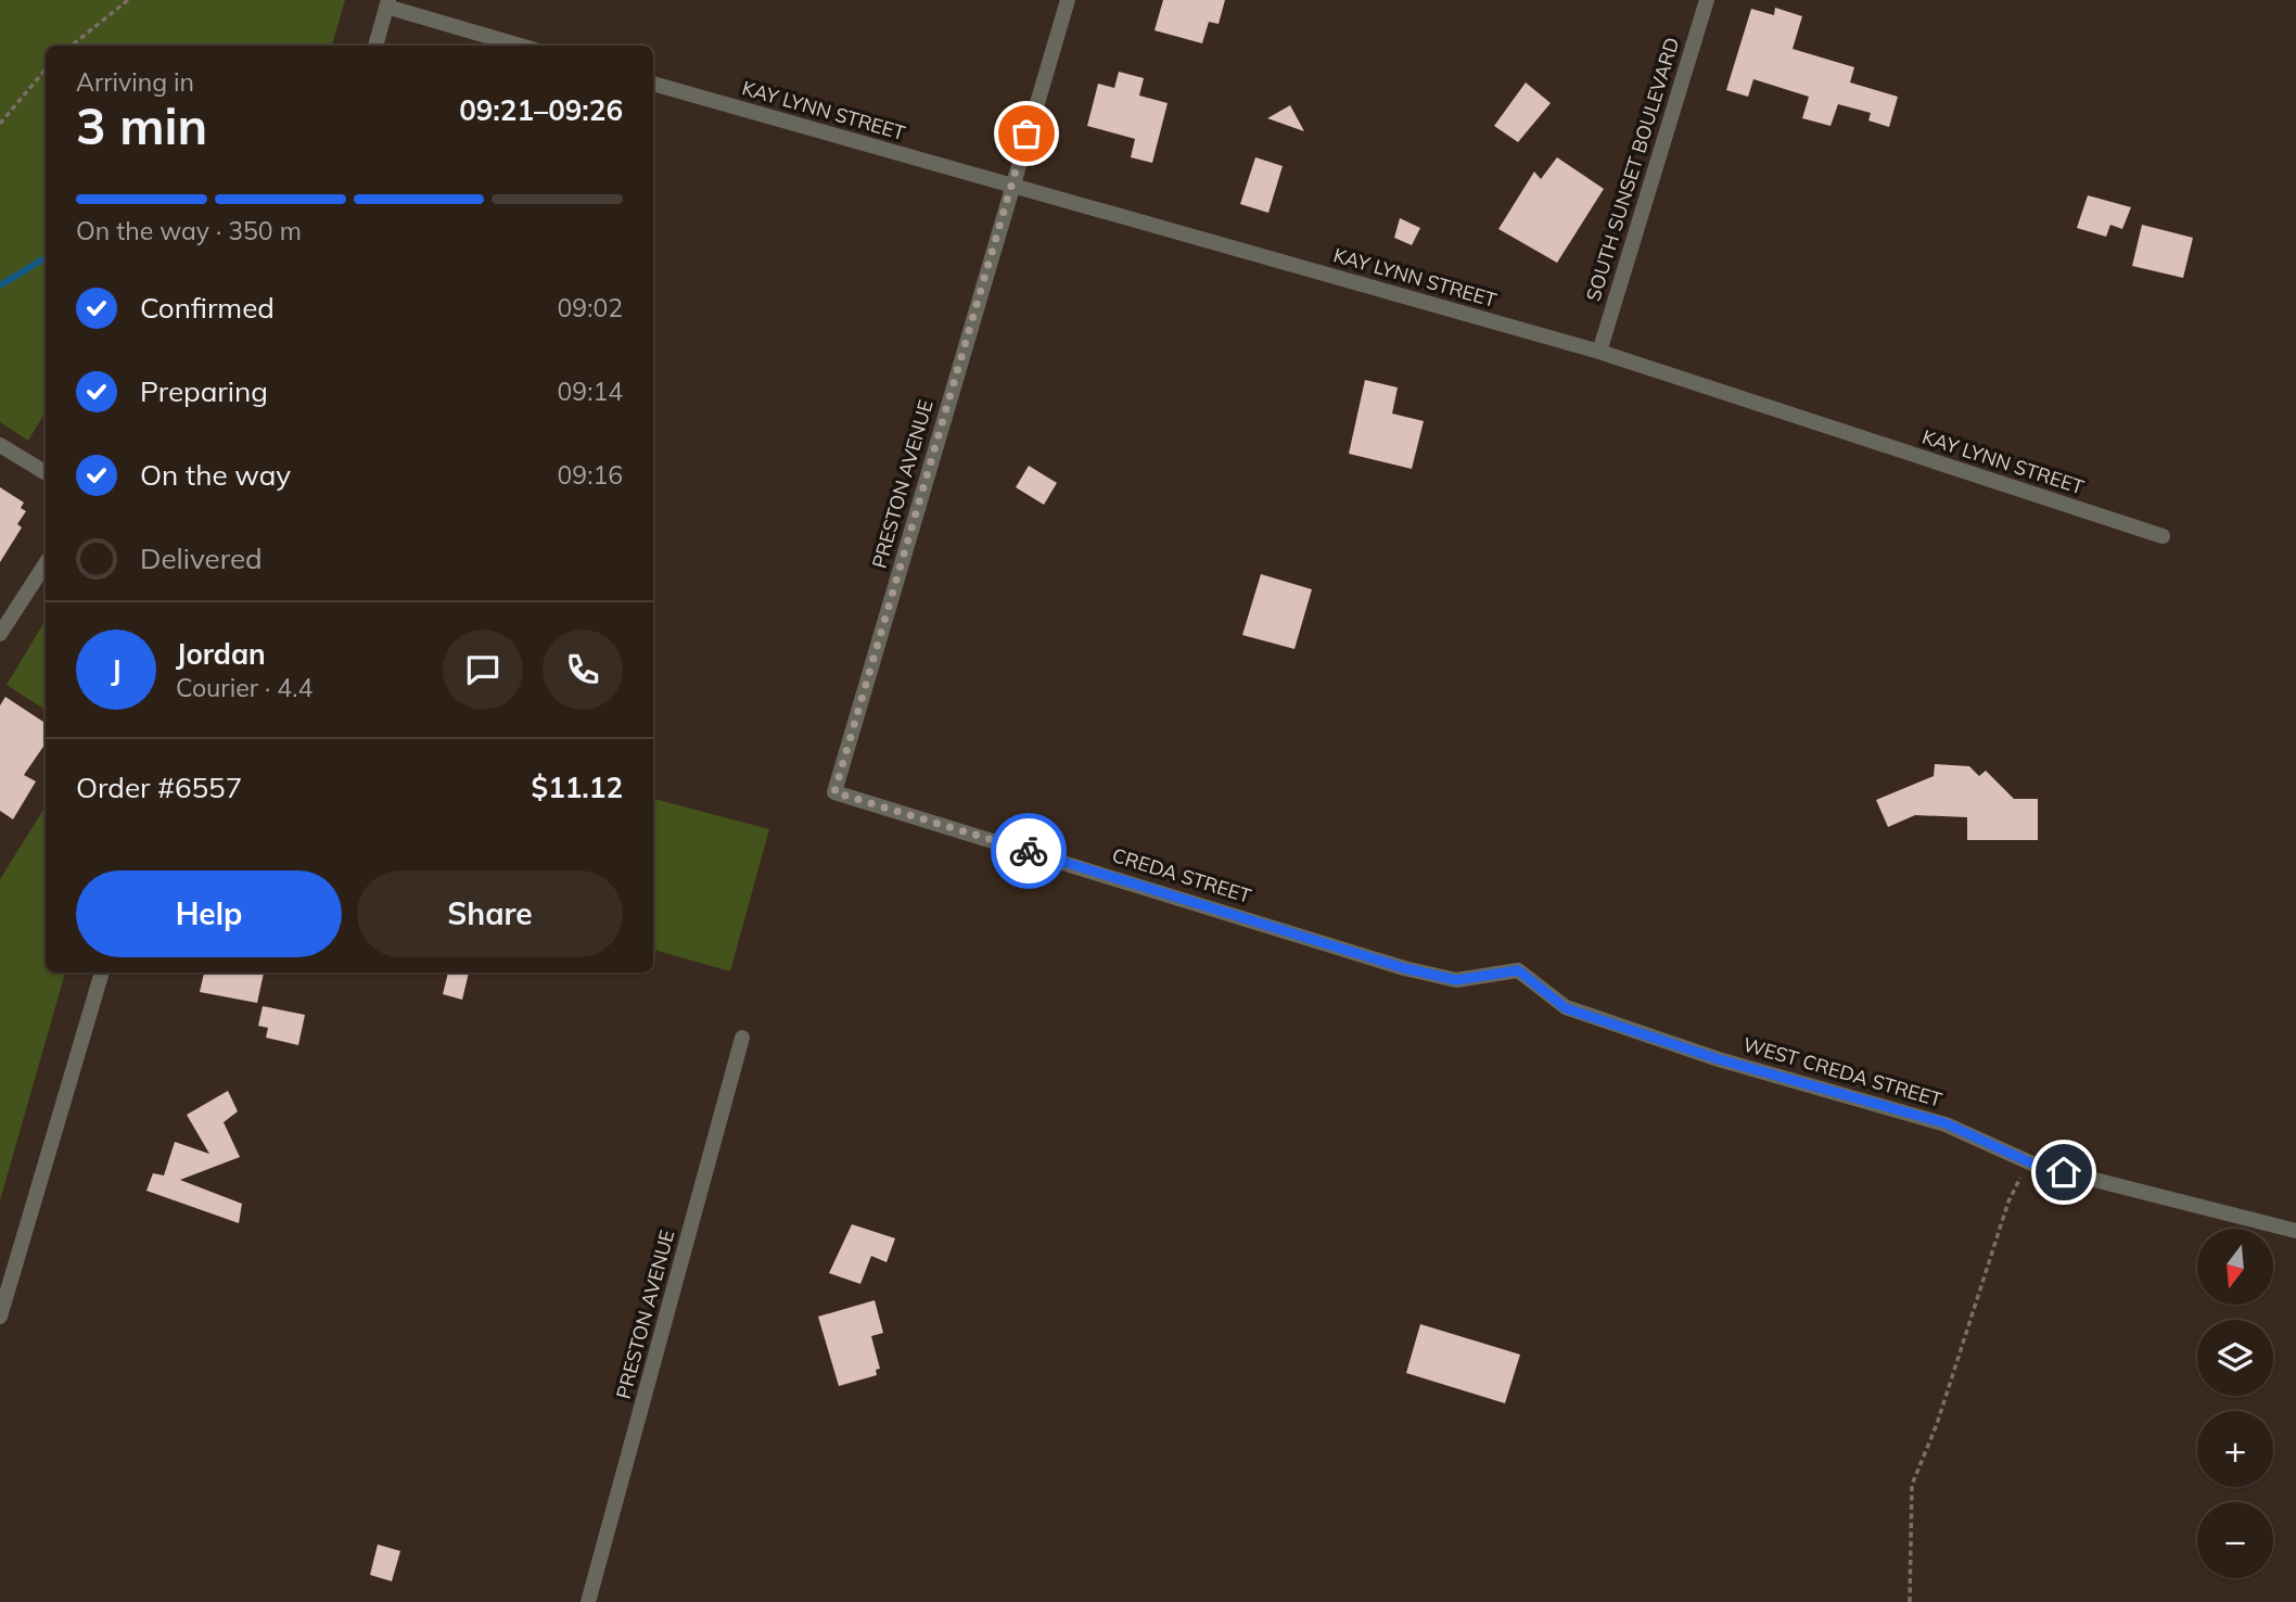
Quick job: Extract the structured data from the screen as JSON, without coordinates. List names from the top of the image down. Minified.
{"streets":{"street":["KAY LYNN STREET","SOUTH SUNSET BOULEVARD","PRESTON AVENUE","CREDA STREET","WEST CREDA STREET"]},"crossings":[["KAY LYNN STREET","SOUTH SUNSET BOULEVARD"],["KAY LYNN STREET","PRESTON AVENUE"],["PRESTON AVENUE","CREDA STREET"],["CREDA STREET","WEST CREDA STREET"]],"north":"bottom","page":{"heading":["3 min","Arriving in","09:21–09:26"],"panel":["Jordan","Courier · 4.4","Order #6557","$11.12"],"bar":"On the way · 350 m","list":[["Confirmed","09:02"],["Preparing","09:14"],["On the way","09:16"],"Delivered"],"round":"J","buttons":["Help","Share"],"map_buttons":["+","−"]}}
